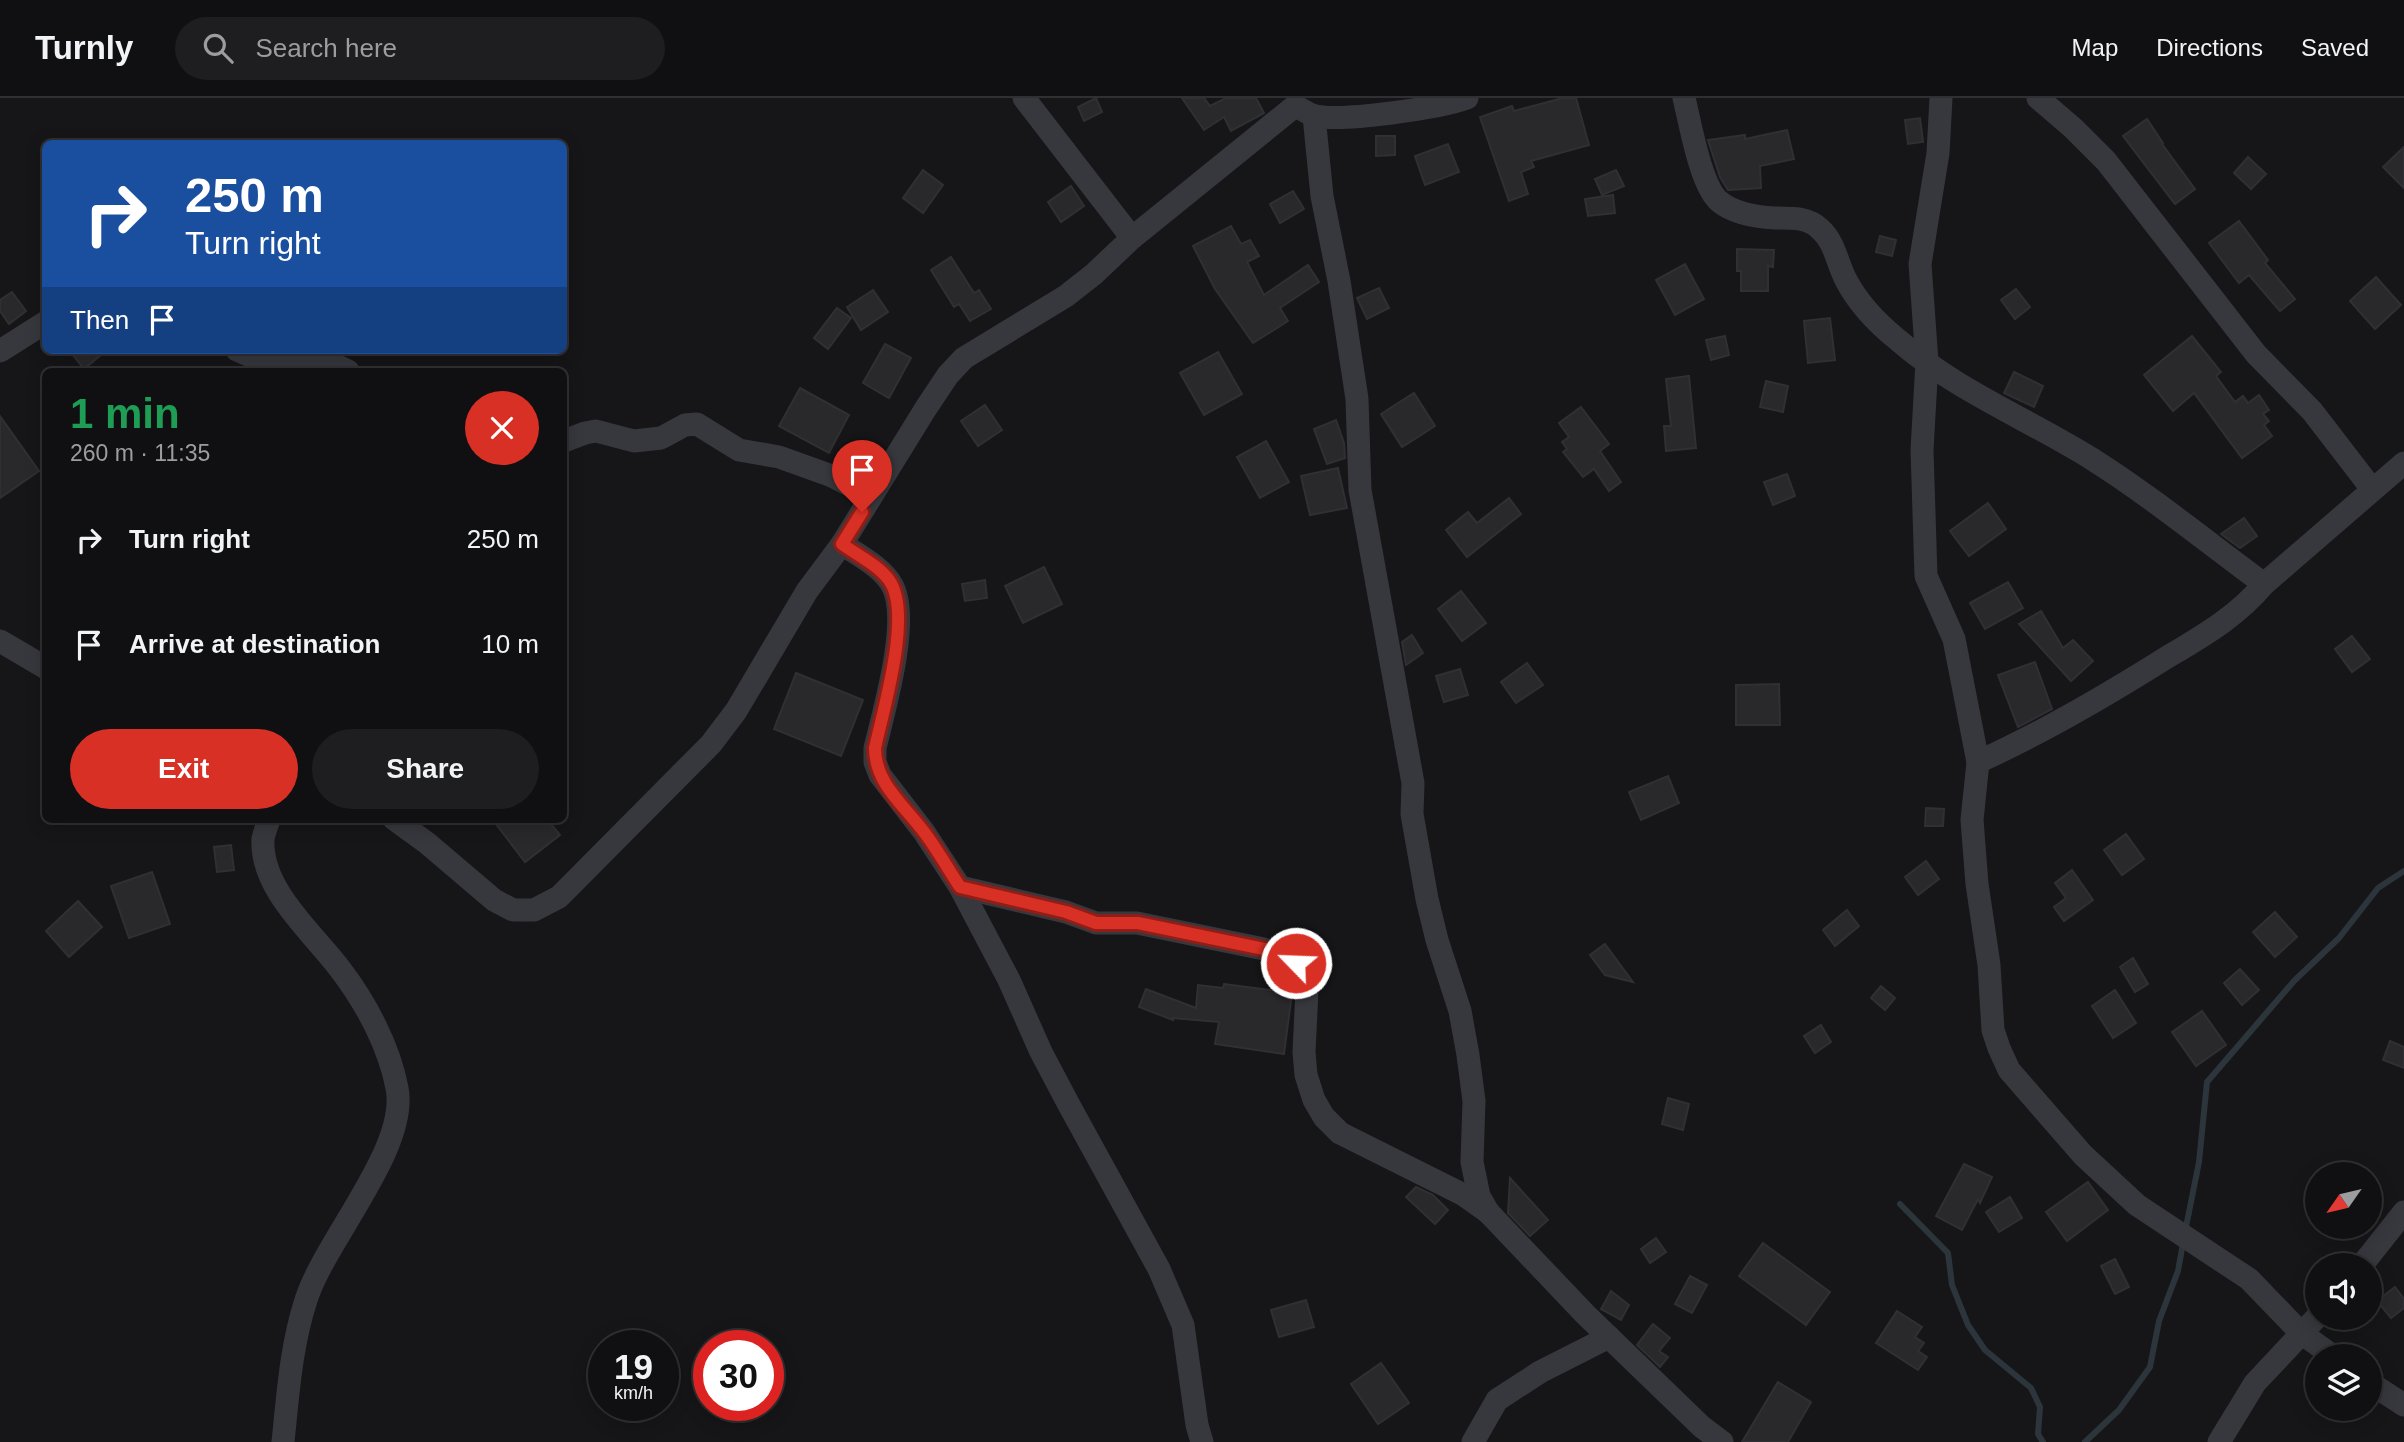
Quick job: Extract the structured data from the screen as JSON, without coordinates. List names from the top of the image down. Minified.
{"north":"bottom left","page":{"header":"Turnly","search":"Search here","nav":["Map","Directions","Saved"],"turn":["250 m","Turn right"],"then":"Then","heading":["1 min","260 m · 11:35"],"list":[{"name":"Turn right","value":"250 m"},{"name":"Arrive at destination","value":"10 m"}],"buttons":["Exit","Share"],"speed":"19 km/h","limit":"30"}}
